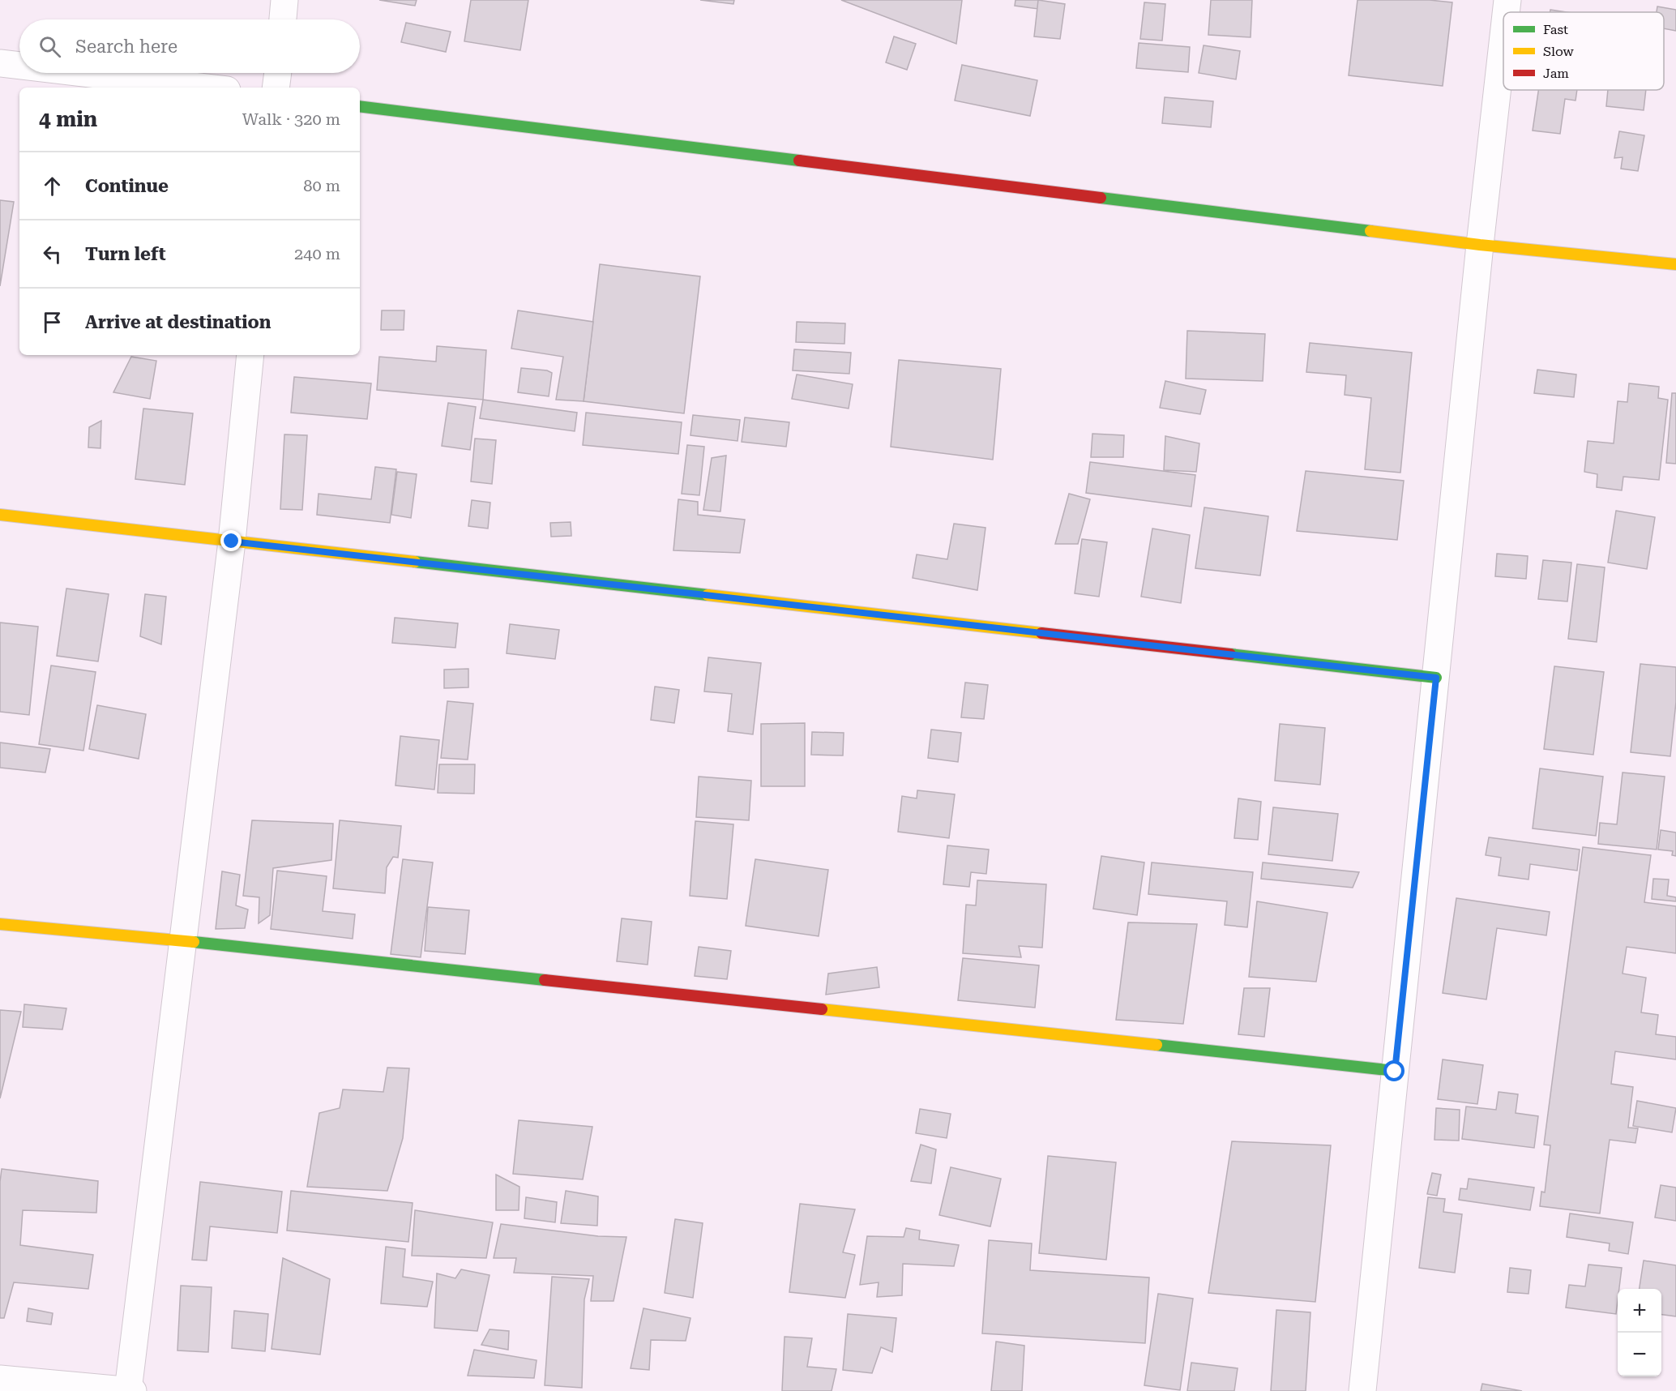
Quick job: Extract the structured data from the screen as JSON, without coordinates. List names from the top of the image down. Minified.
{"legend":["Fast","Slow","Jam"],"page":{"search":"Search here","heading":["4 min","Walk · 320 m"],"list":[["Continue","80 m"],["Turn left","240 m"],"Arrive at destination"],"map_buttons":["+","−"]}}
